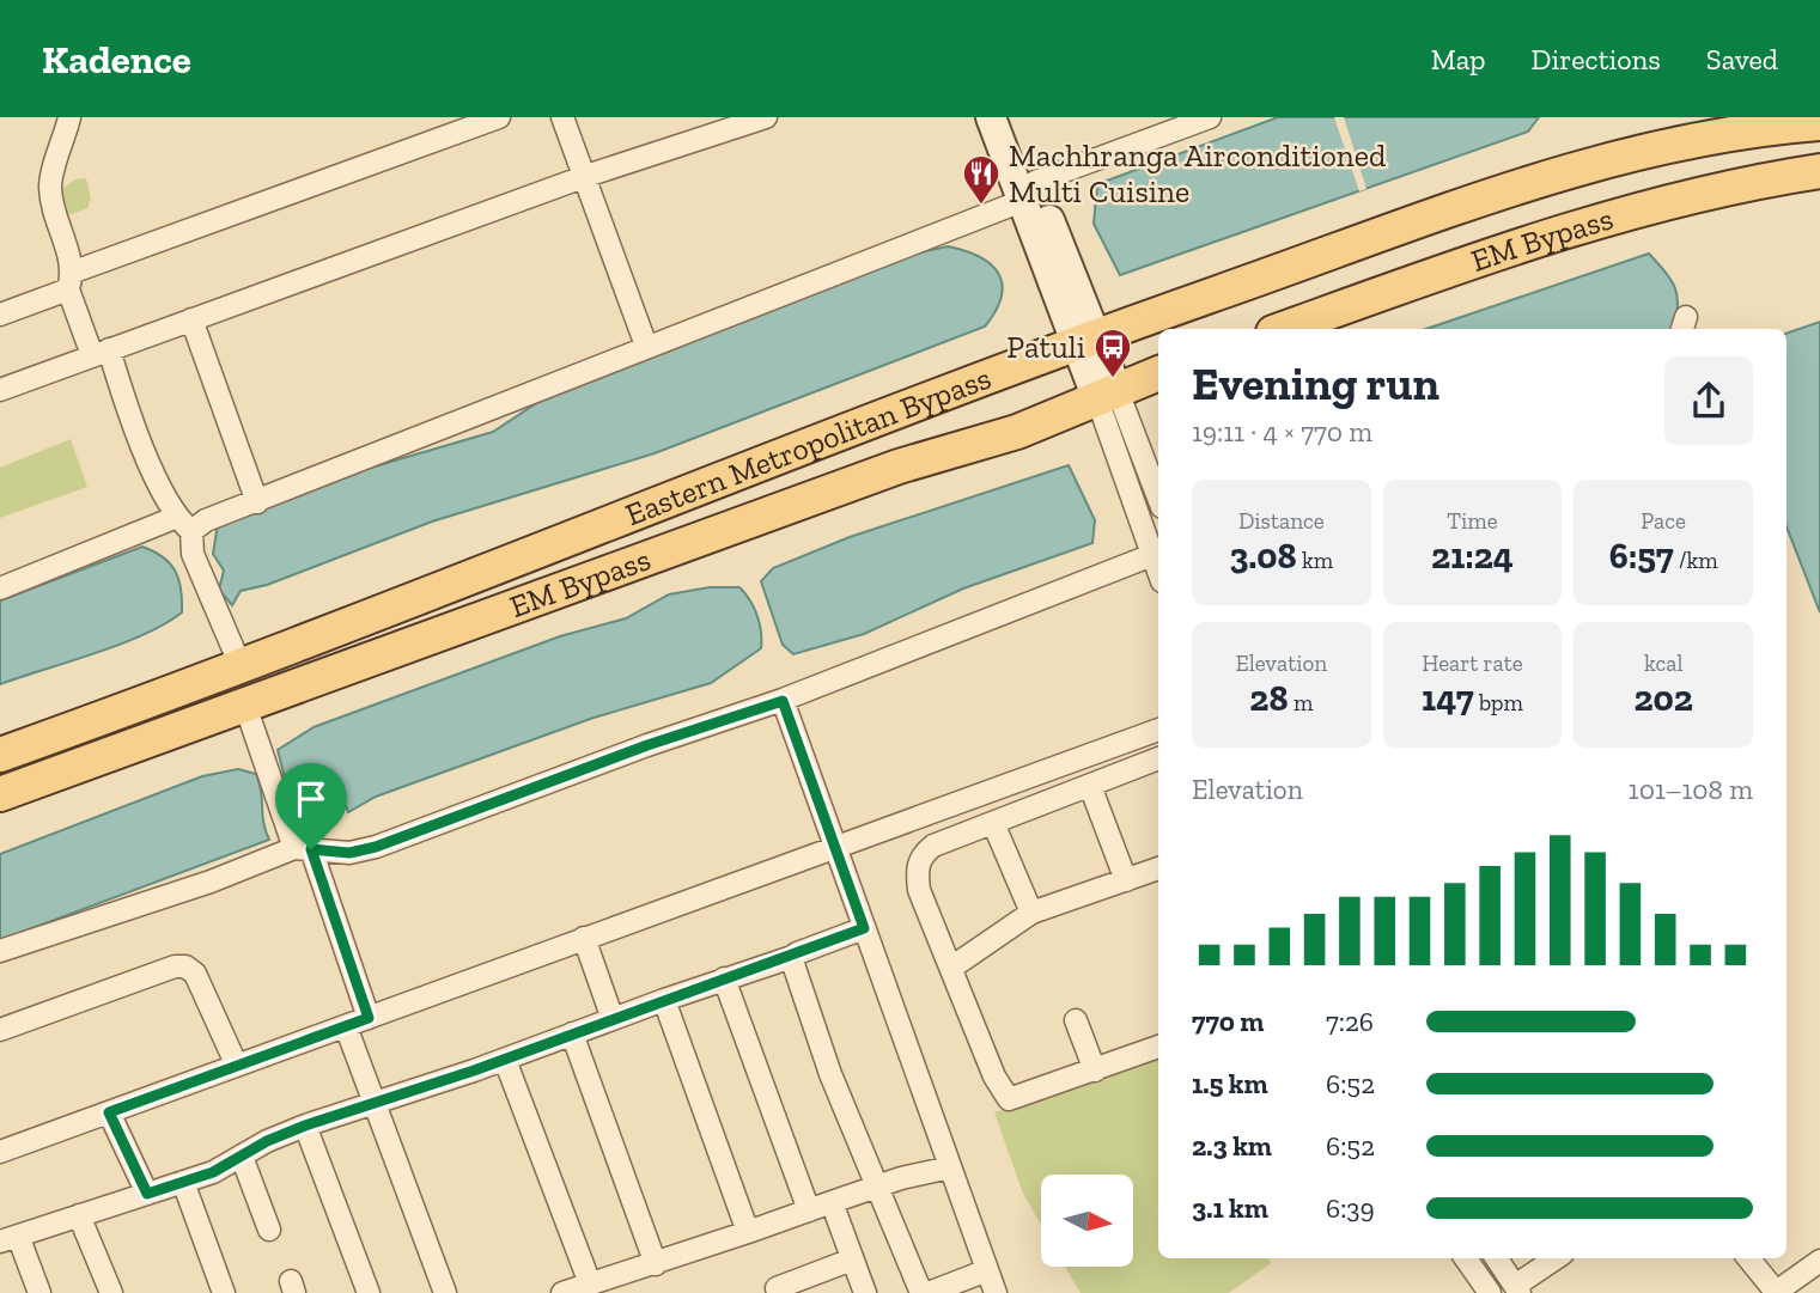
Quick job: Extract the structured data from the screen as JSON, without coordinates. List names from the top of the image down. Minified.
{"streets":{"main road":["EM Bypass","Eastern Metropolitan Bypass"]},"places":{"restaurant":["Machhranga Airconditioned Multi Cuisine"],"bus stop":["Patuli"]},"north":"right","page":{"header":"Kadence","nav":["Map","Directions","Saved"],"heading":["Evening run","19:11 · 4 × 770 m"],"stats":[["Distance","3.08 km"],["Time","21:24"],["Pace","6:57 /km"],["Elevation","28 m"],["Heart rate","147 bpm"],["kcal","202"]],"chart":["Elevation","101–108 m"],"list":[{"name":"770 m","note":"7:26"},{"name":"1.5 km","note":"6:52"},{"name":"2.3 km","note":"6:52"},{"name":"3.1 km","note":"6:39"}]}}
